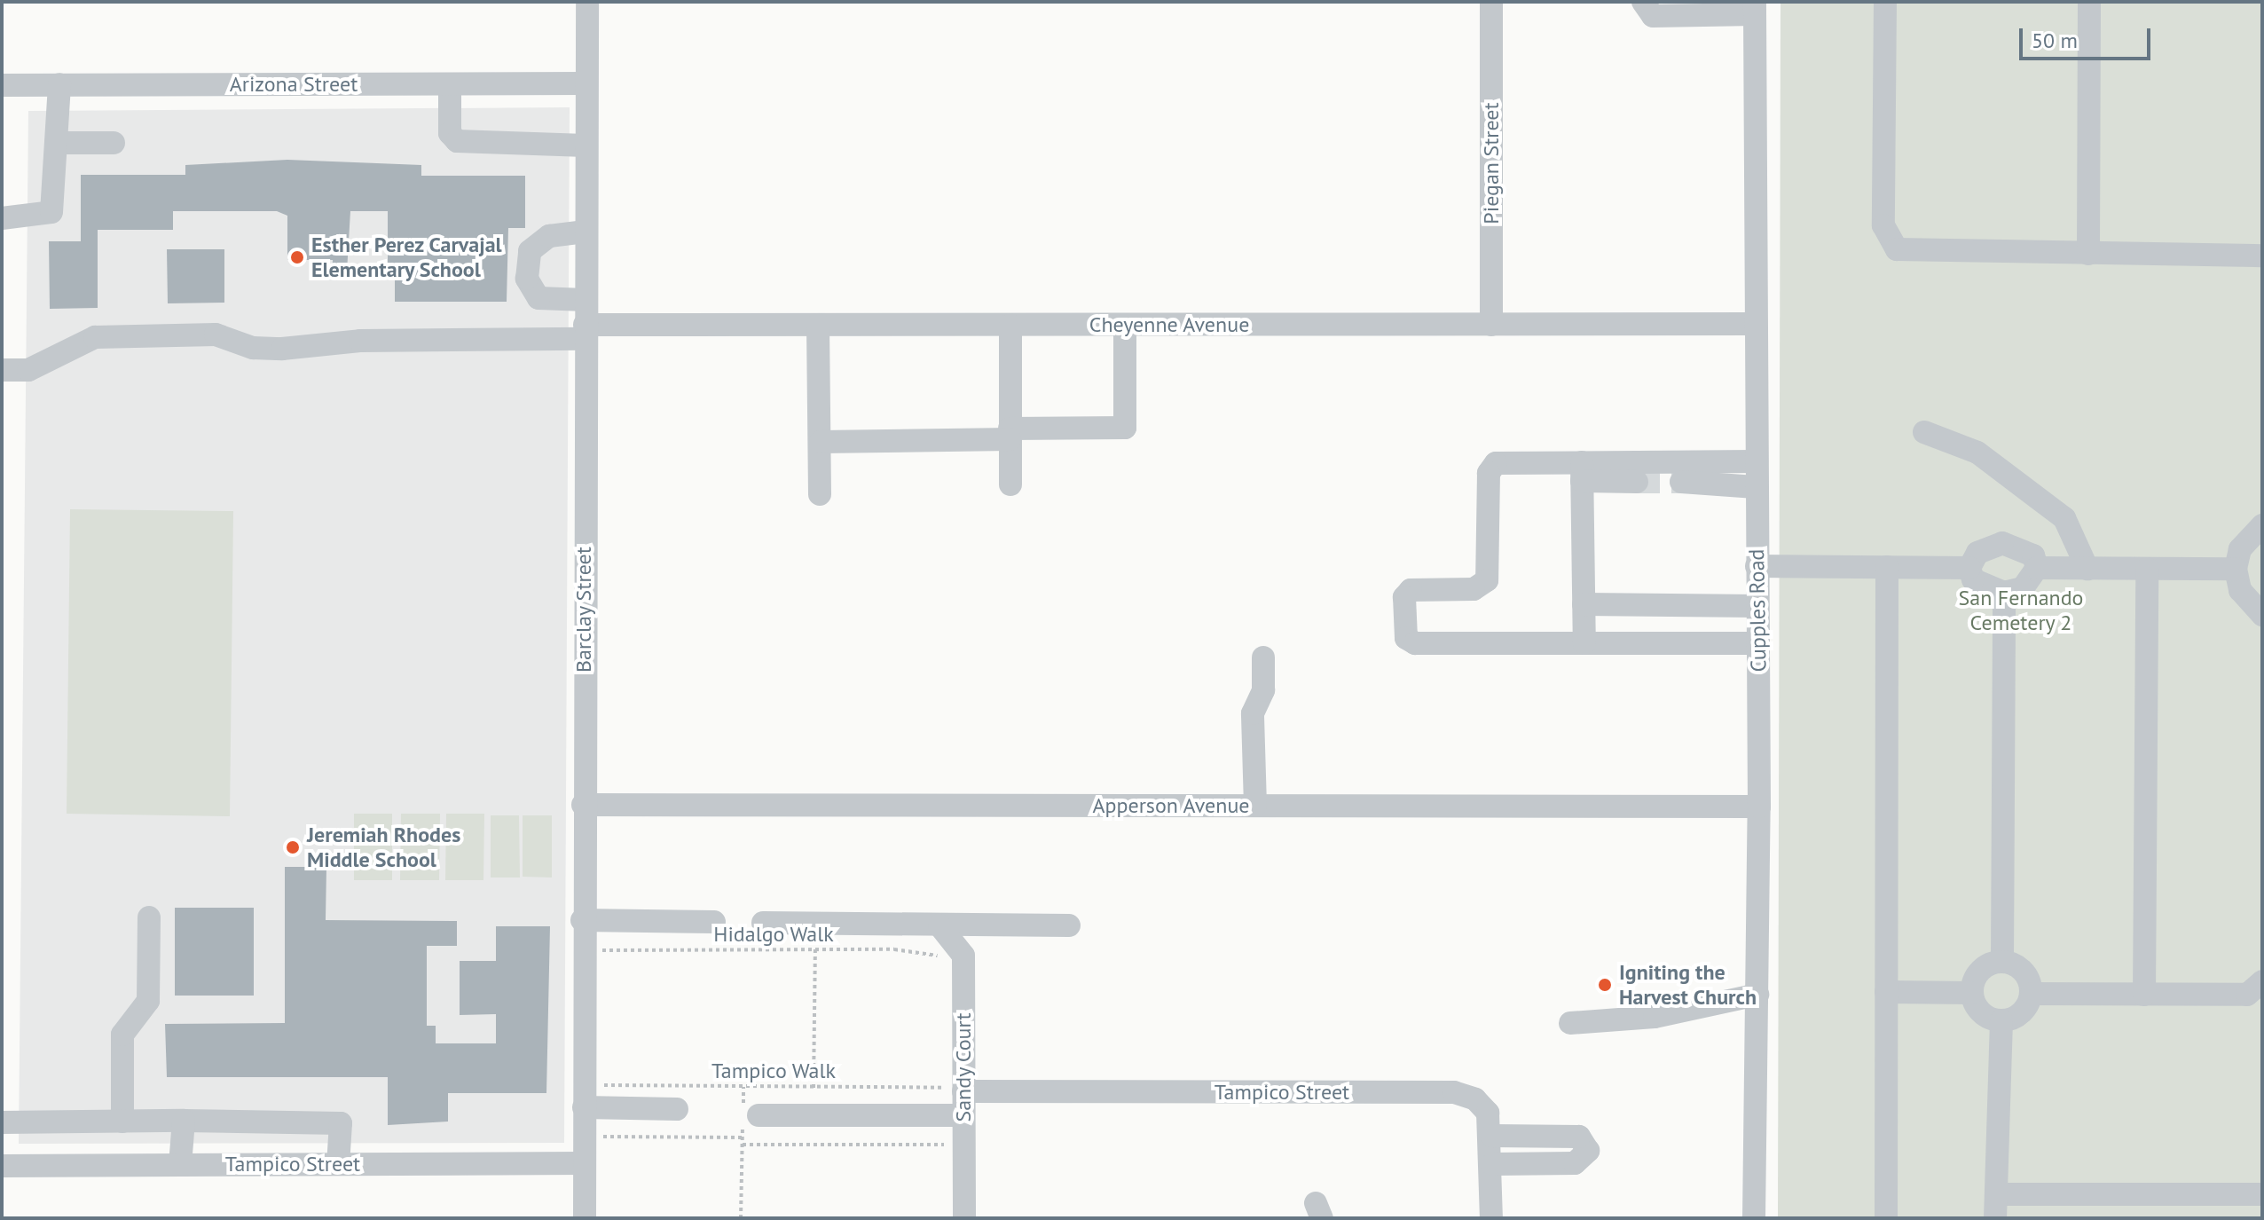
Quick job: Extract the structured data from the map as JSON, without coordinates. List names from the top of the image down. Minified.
{"streets":{"street":["Arizona Street","Piegan Street","Cheyenne Avenue","Barclay Street","Cupples Road","Apperson Avenue","Sandy Court","Tampico Street"],"path":["Hidalgo Walk","Tampico Walk"]},"crossings":[["Arizona Street","Barclay Street"],["Piegan Street","Cheyenne Avenue"],["Cheyenne Avenue","Barclay Street"],["Cheyenne Avenue","Cupples Road"],["Barclay Street","Apperson Avenue"],["Barclay Street","Hidalgo Walk"],["Barclay Street","Tampico Walk"],["Barclay Street","Tampico Street"],["Cupples Road","Apperson Avenue"],["Hidalgo Walk","Sandy Court"],["Sandy Court","Tampico Walk"],["Sandy Court","Tampico Street"],["Tampico Walk","Tampico Street"]],"parks":["San Fernando Cemetery 2"],"places":["Esther Perez Carvajal Elementary School","Jeremiah Rhodes Middle School","Igniting the Harvest Church"],"scale_bar":"50 m"}
